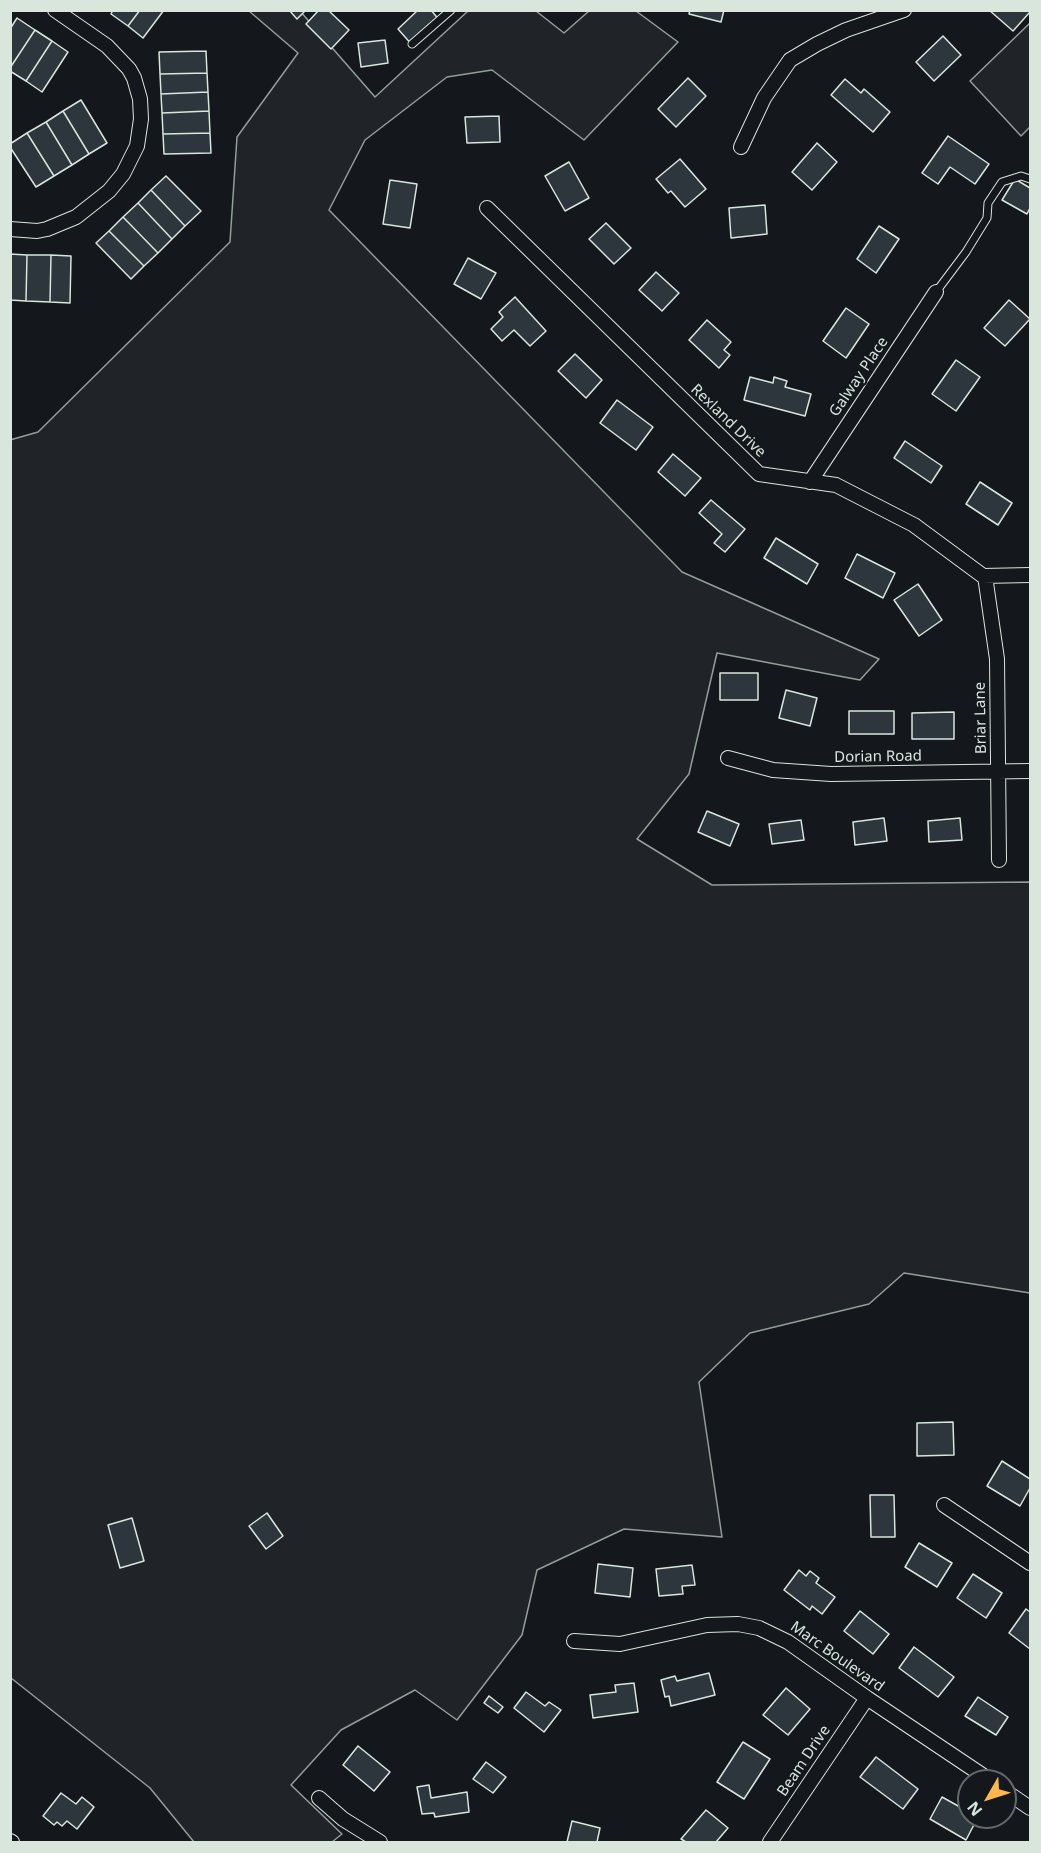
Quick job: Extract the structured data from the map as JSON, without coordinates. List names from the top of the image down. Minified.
{"streets":{"street":["Galway Place","Rexland Drive","Briar Lane","Dorian Road","Marc Boulevard","Beam Drive"]},"crossings":[["Galway Place","Rexland Drive"],["Rexland Drive","Briar Lane"],["Briar Lane","Dorian Road"],["Marc Boulevard","Beam Drive"]],"north":"bottom left"}
